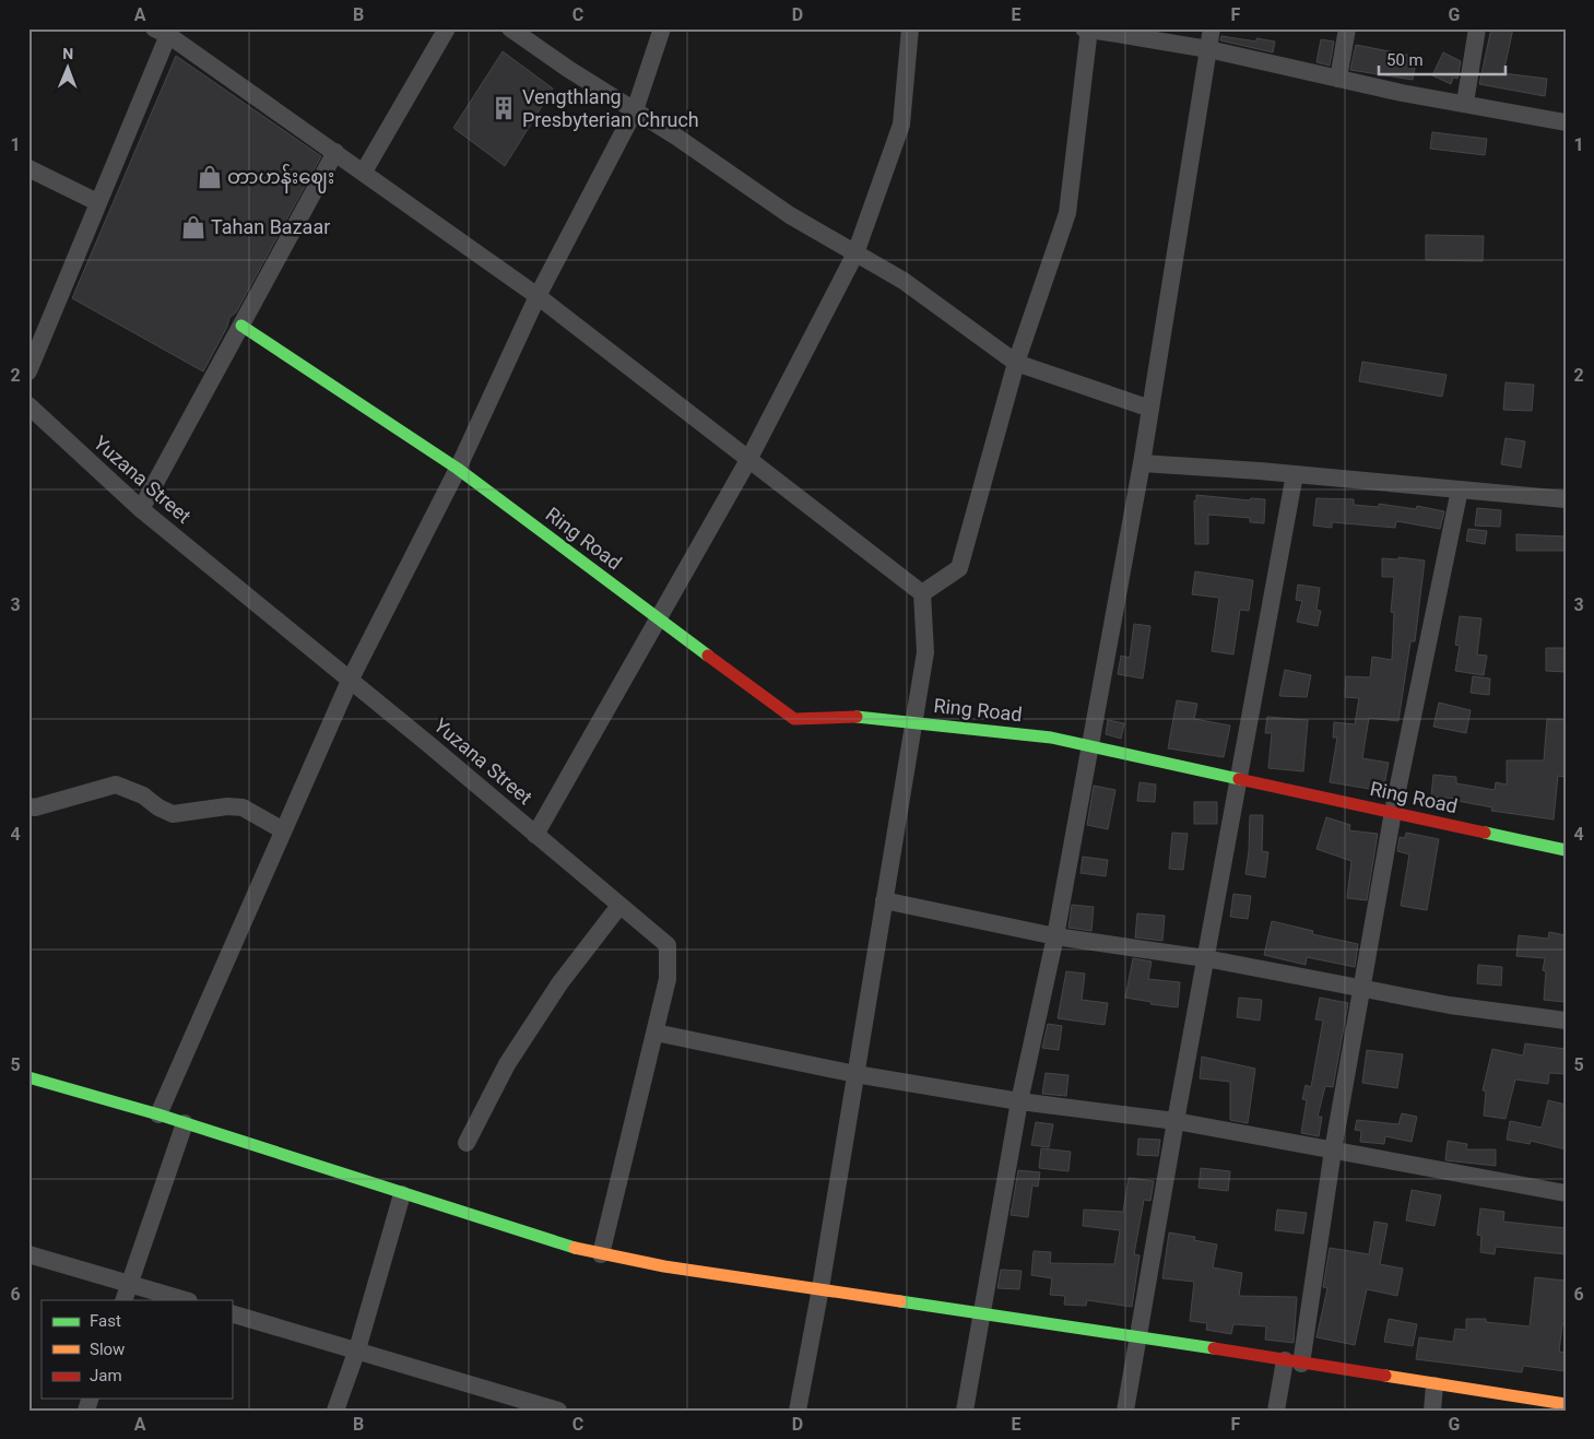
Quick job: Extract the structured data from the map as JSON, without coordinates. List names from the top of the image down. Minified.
{"streets":{"main road":["Ring Road"],"street":["Yuzana Street"]},"places":{"building":["Vengthlang Presbyterian Chruch"],"shop":["တာဟန်းဈေး","Tahan Bazaar"]},"legend":["Fast","Slow","Jam"],"scale_bar":"50 m","north":"top","grid":{"columns":["A","B","C","D","E","F","G"],"rows":["1","2","3","4","5","6"]}}
